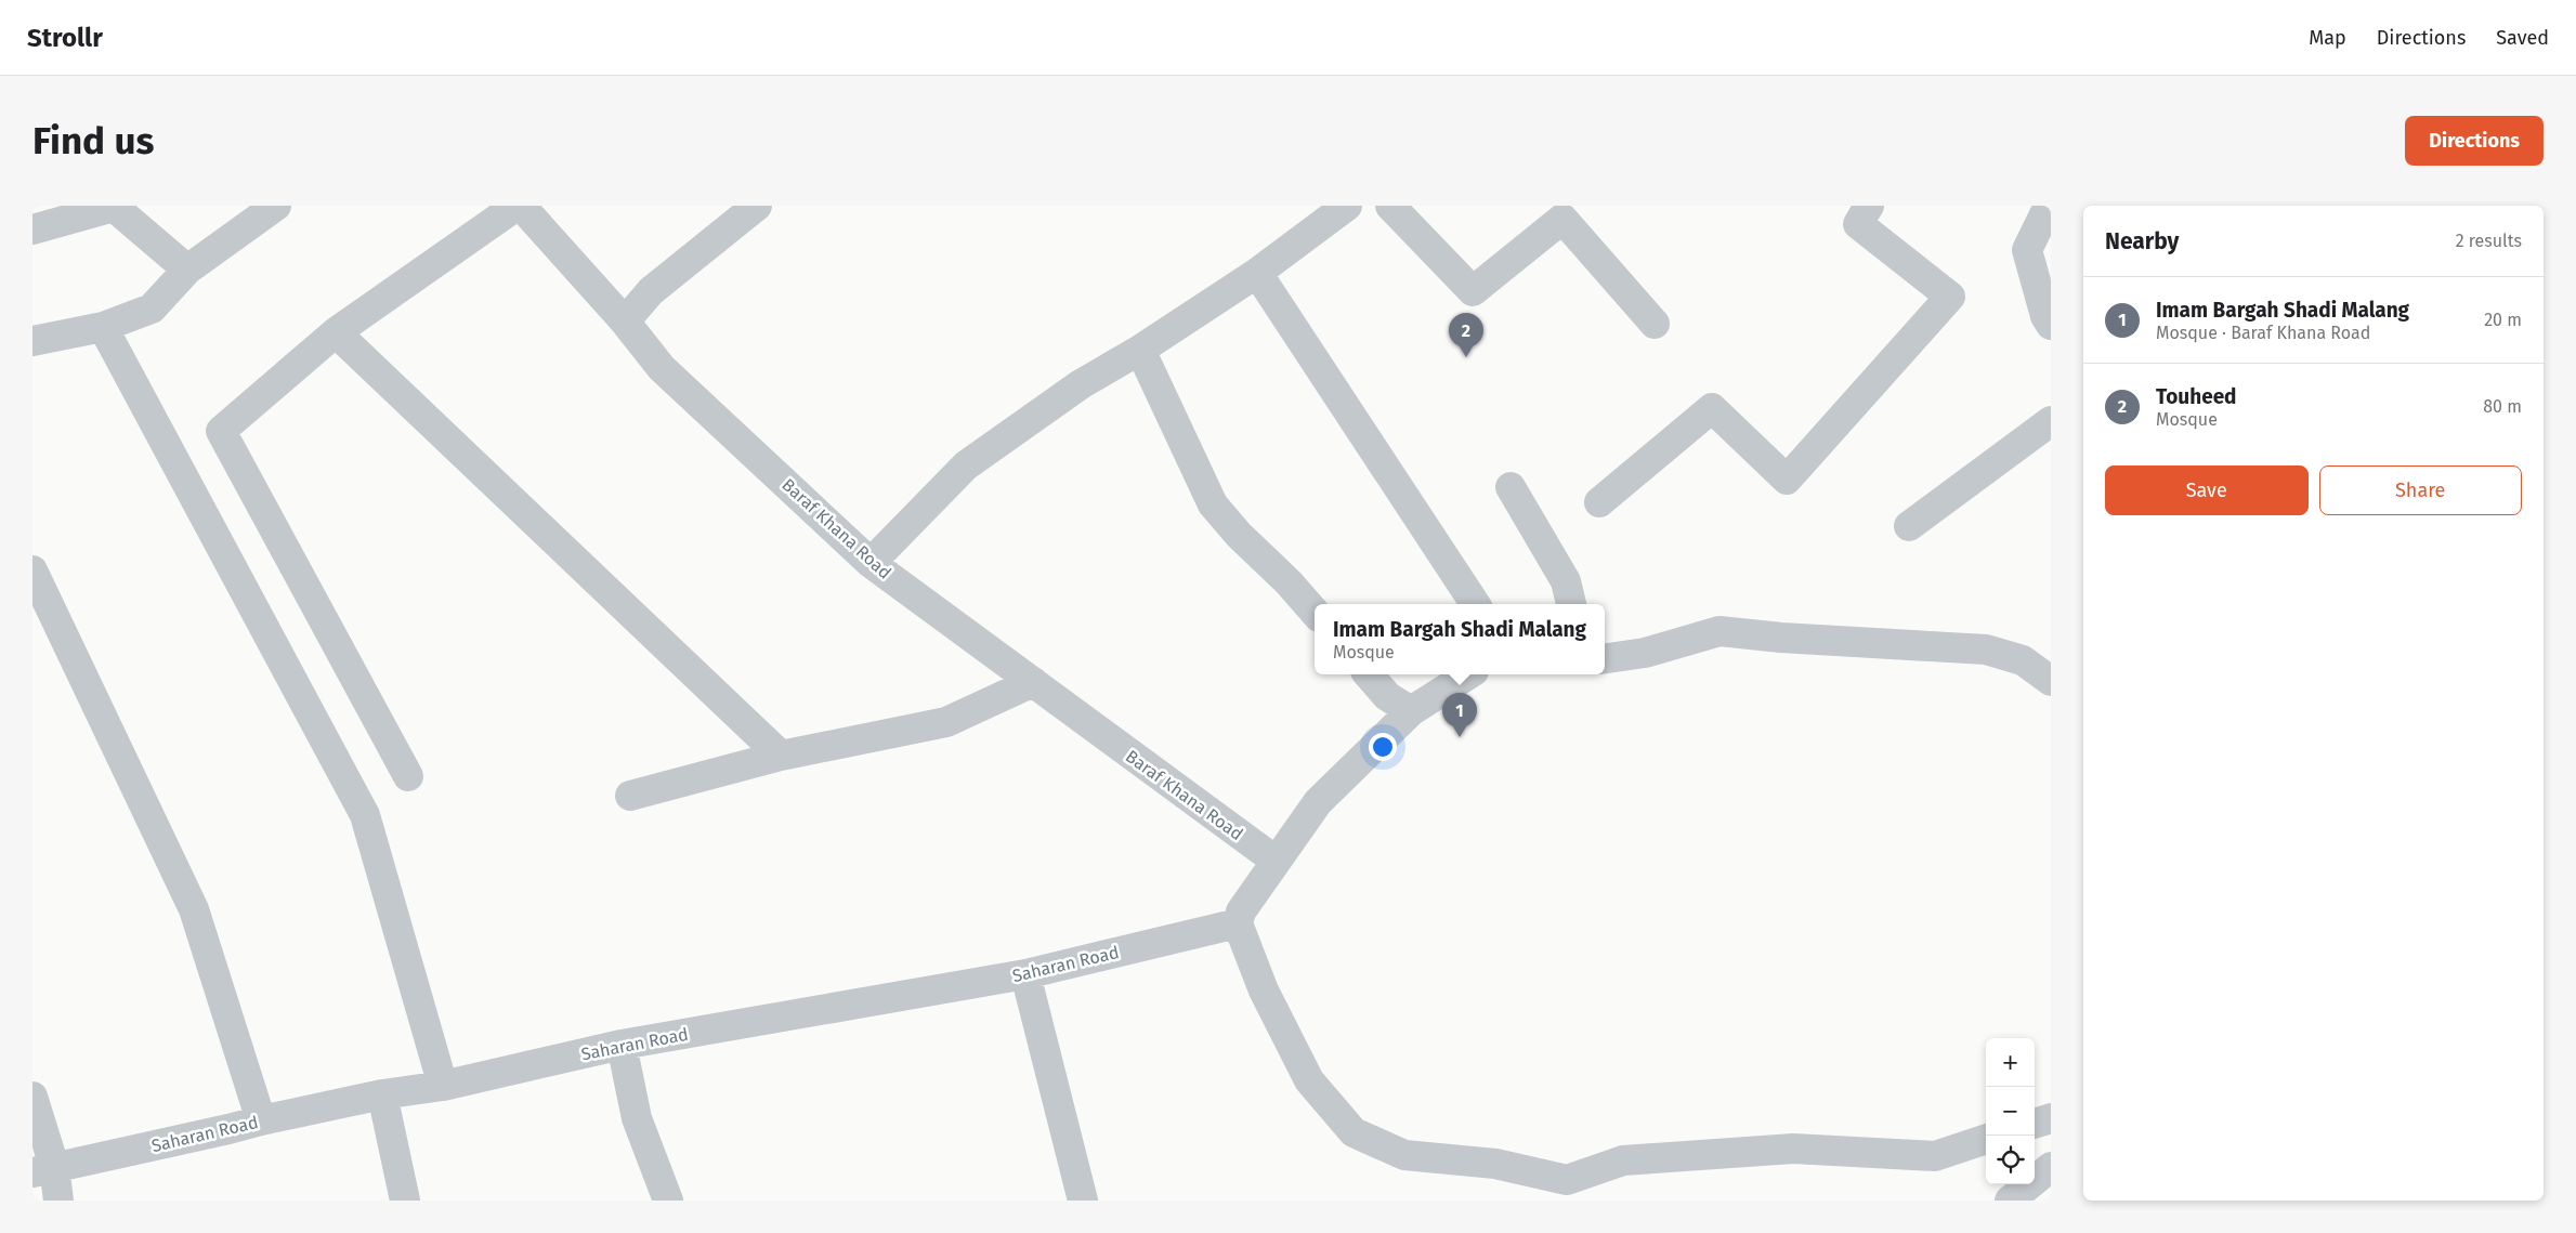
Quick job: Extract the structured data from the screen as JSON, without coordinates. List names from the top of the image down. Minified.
{"streets":{"street":["Baraf Khana Road","Saharan Road"]},"page":{"header":"Strollr","nav":["Map","Directions","Saved"],"buttons":["Directions",["Save","Share"]],"title":"Find us","heading":["Nearby","2 results"],"list":[{"mark":"1","name":"Imam Bargah Shadi Malang","note":"Mosque · Baraf Khana Road","value":"20 m"},{"mark":"2","name":"Touheed","note":"Mosque","value":"80 m"}],"pins":["2","1"],"popup":["Imam Bargah Shadi Malang","Mosque"],"map_buttons":["+","−"]}}
